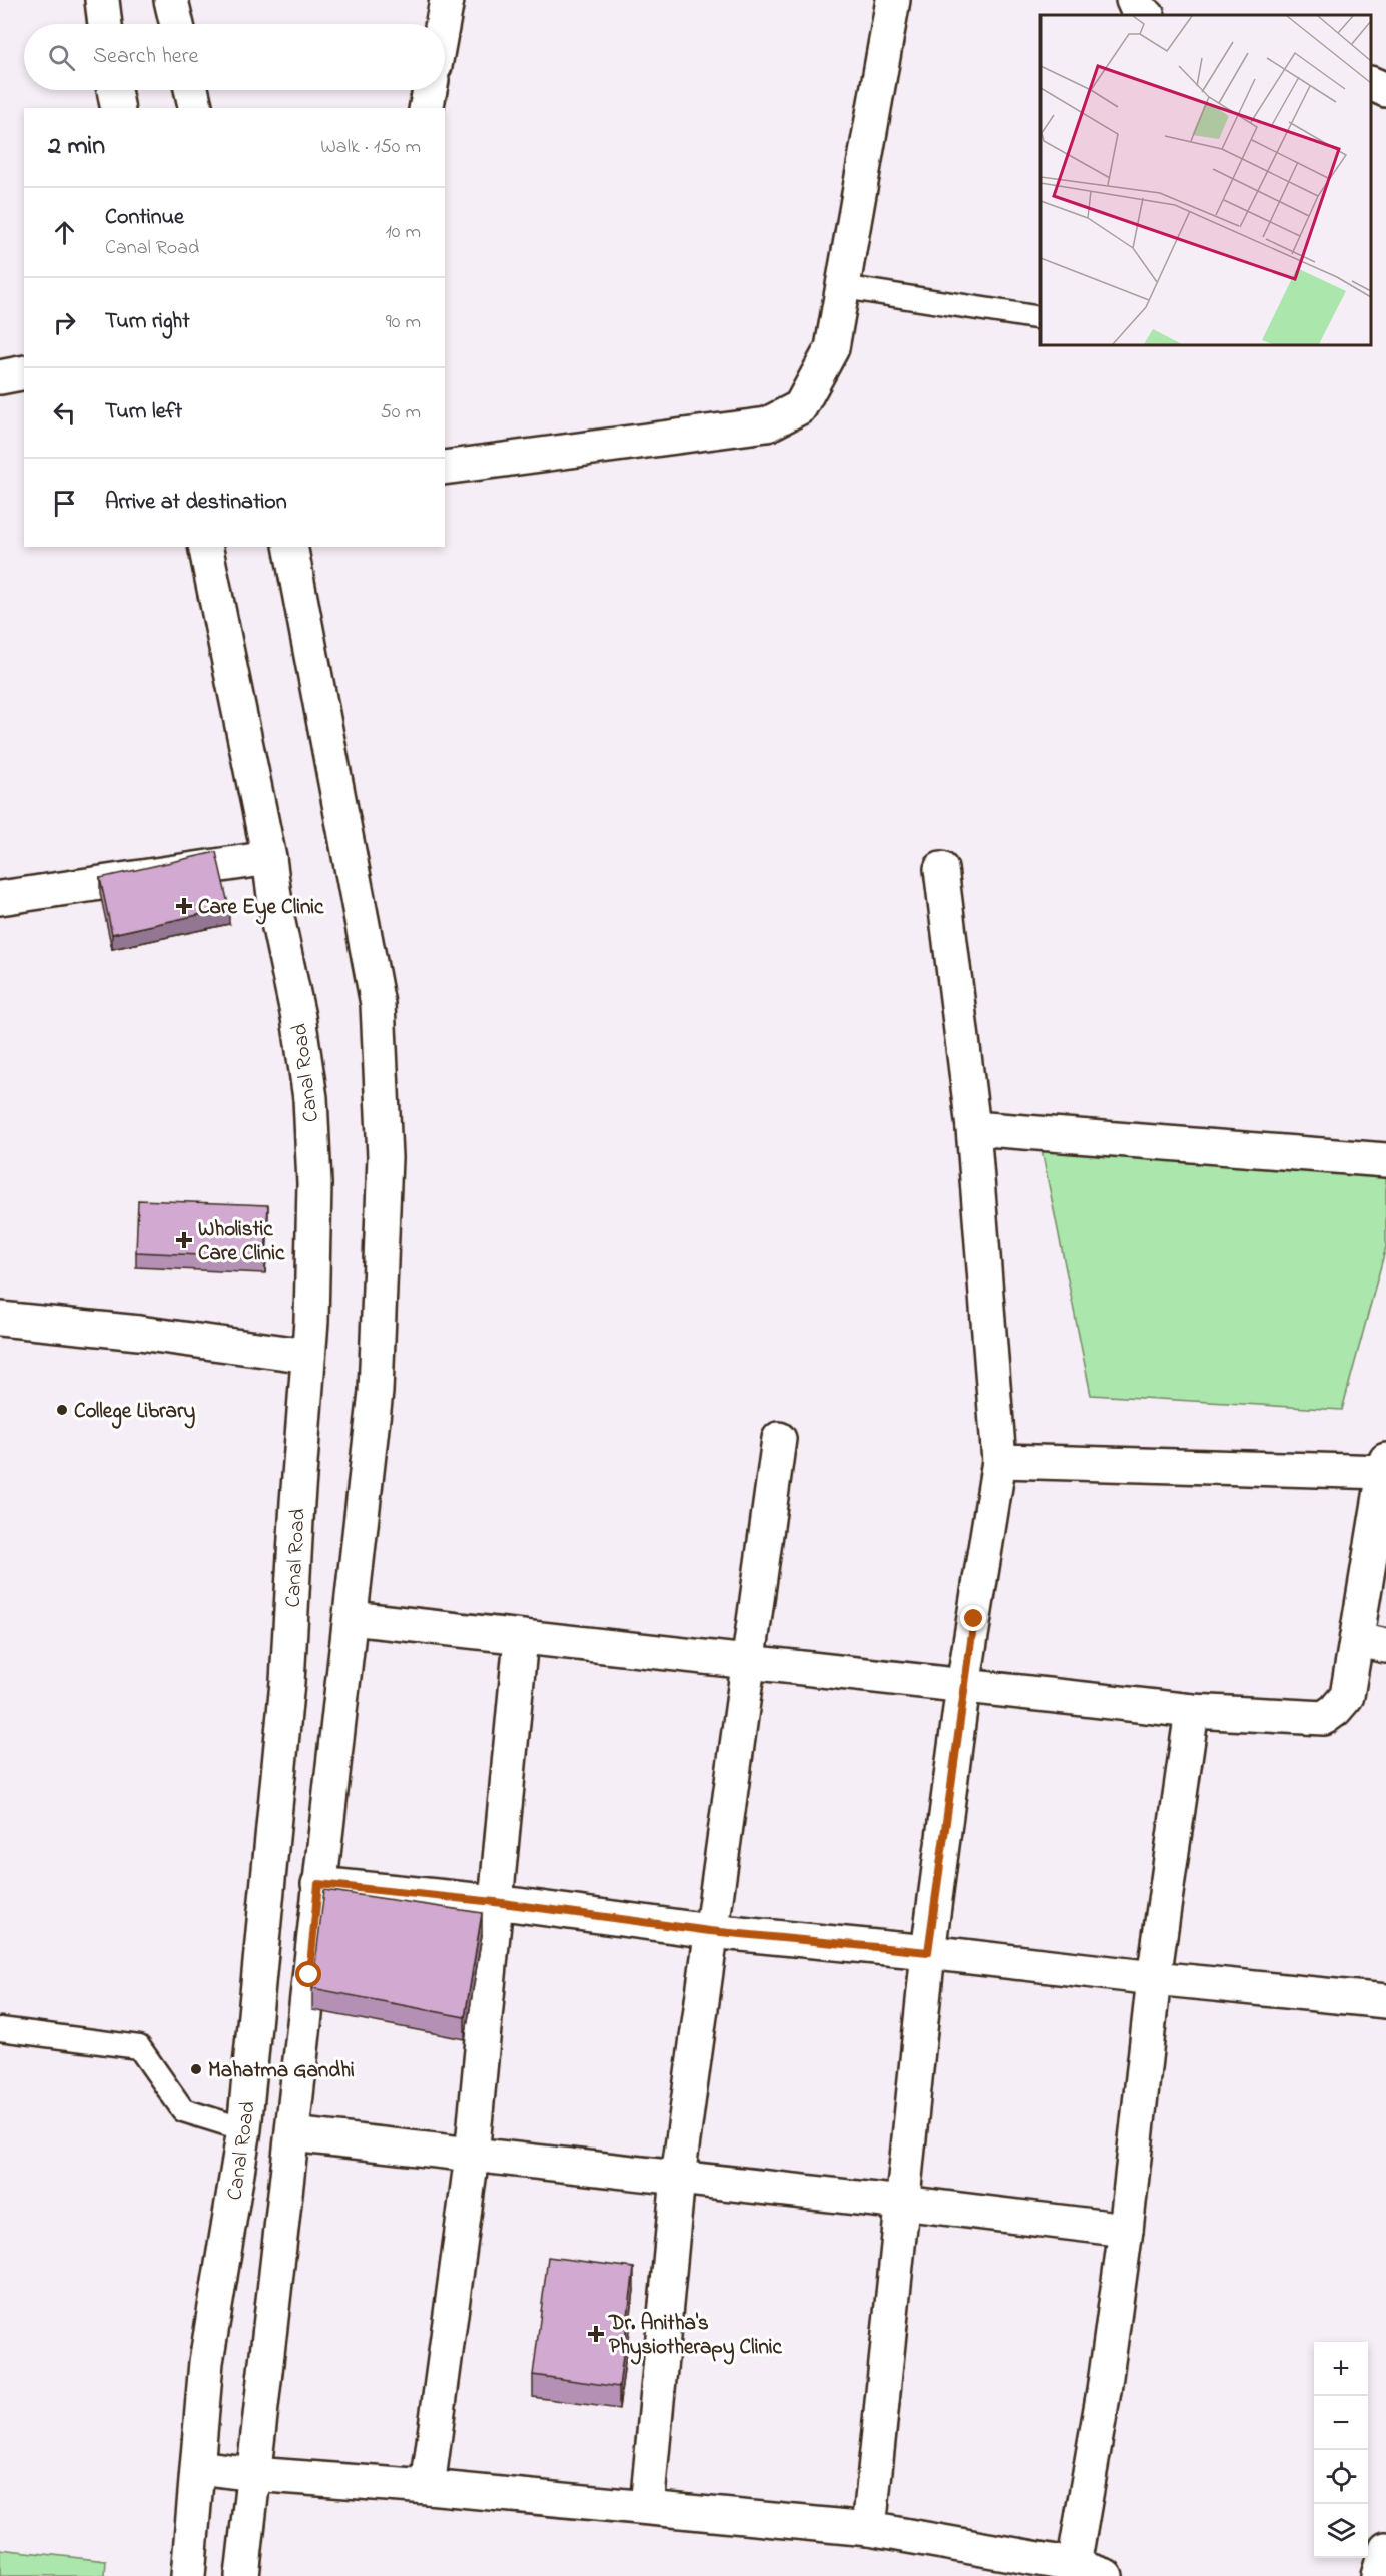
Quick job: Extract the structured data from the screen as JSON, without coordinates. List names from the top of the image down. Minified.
{"streets":{"street":["Canal Road"]},"places":{"health":["Care Eye Clinic","Wholistic Care Clinic","Dr. Anitha's Physiotherapy Clinic"],"other":["College Library","Mahatma Gandhi"]},"page":{"search":"Search here","heading":["2 min","Walk · 150 m"],"list":[["Continue","Canal Road","10 m"],["Turn right","90 m"],["Turn left","50 m"],"Arrive at destination"],"map_buttons":["+","−"]}}
